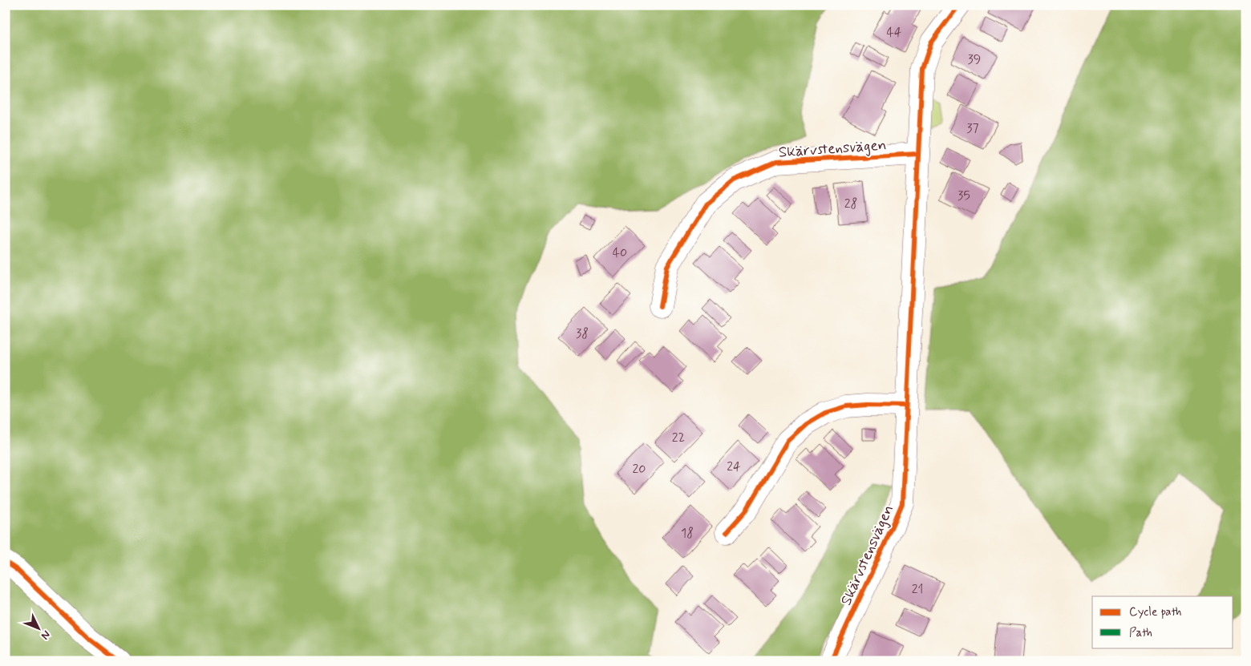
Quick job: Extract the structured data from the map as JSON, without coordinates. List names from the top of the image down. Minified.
{"streets":{"street":["Skärvstensvägen"]},"house_numbers":["44","39","37","35","28","40","38","22","24","20","18","21"],"legend":["Cycle path","Path"],"north":"bottom right"}
